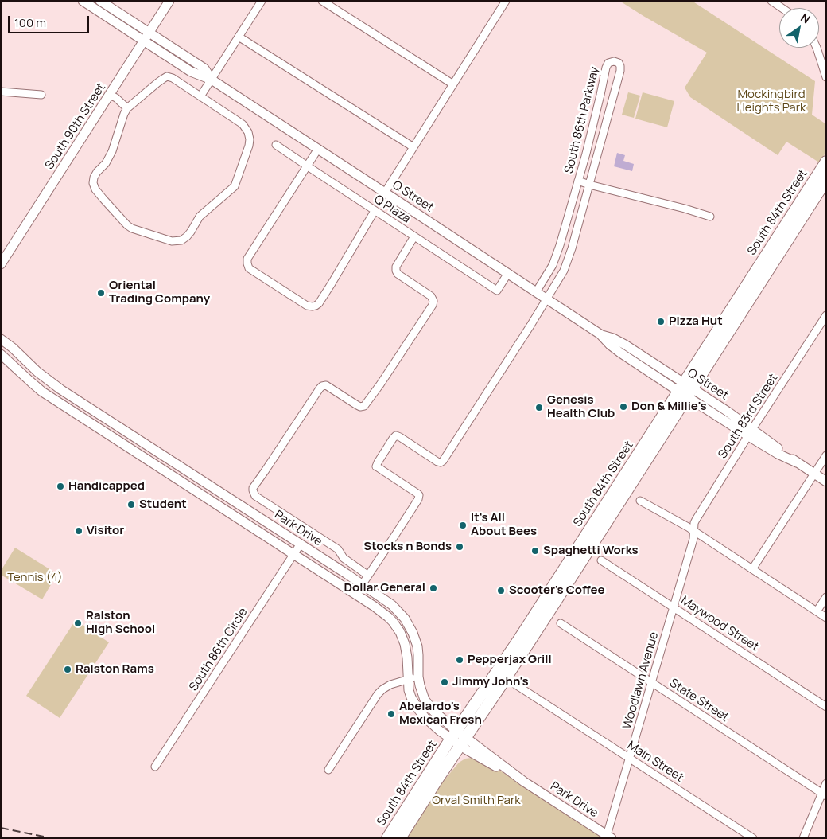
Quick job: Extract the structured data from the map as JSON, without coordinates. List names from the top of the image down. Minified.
{"streets":{"main road":["South 84th Street"],"street":["South 86th Parkway","South 90th Street","Q Street","Q Plaza","South 83rd Street","Park Drive","Maywood Street","South 86th Circle","Woodlawn Avenue","State Street","Main Street"]},"crossings":[["South 86th Parkway","Q Street"],["South 90th Street","Q Street"],["Q Street","Q Plaza"],["Q Street","South 84th Street"],["Q Street","South 83rd Street"],["South 84th Street","Park Drive"],["South 84th Street","Main Street"],["South 83rd Street","Woodlawn Avenue"],["Park Drive","South 86th Circle"],["Park Drive","Woodlawn Avenue"],["Maywood Street","Woodlawn Avenue"],["Woodlawn Avenue","State Street"],["Woodlawn Avenue","Main Street"]],"parks":["Mockingbird Heights Park","Tennis (4)","Orval Smith Park"],"places":["Oriental Trading Company","Pizza Hut","Don & Millie's","Genesis Health Club","Handicapped","Student","It's All About Bees","Visitor","Stocks n Bonds","Spaghetti Works","Dollar General","Scooter's Coffee","Ralston High School","Pepperjax Grill","Ralston Rams","Jimmy John's","Abelardo's Mexican Fresh"],"scale_bar":"100 m","north":"top right"}
